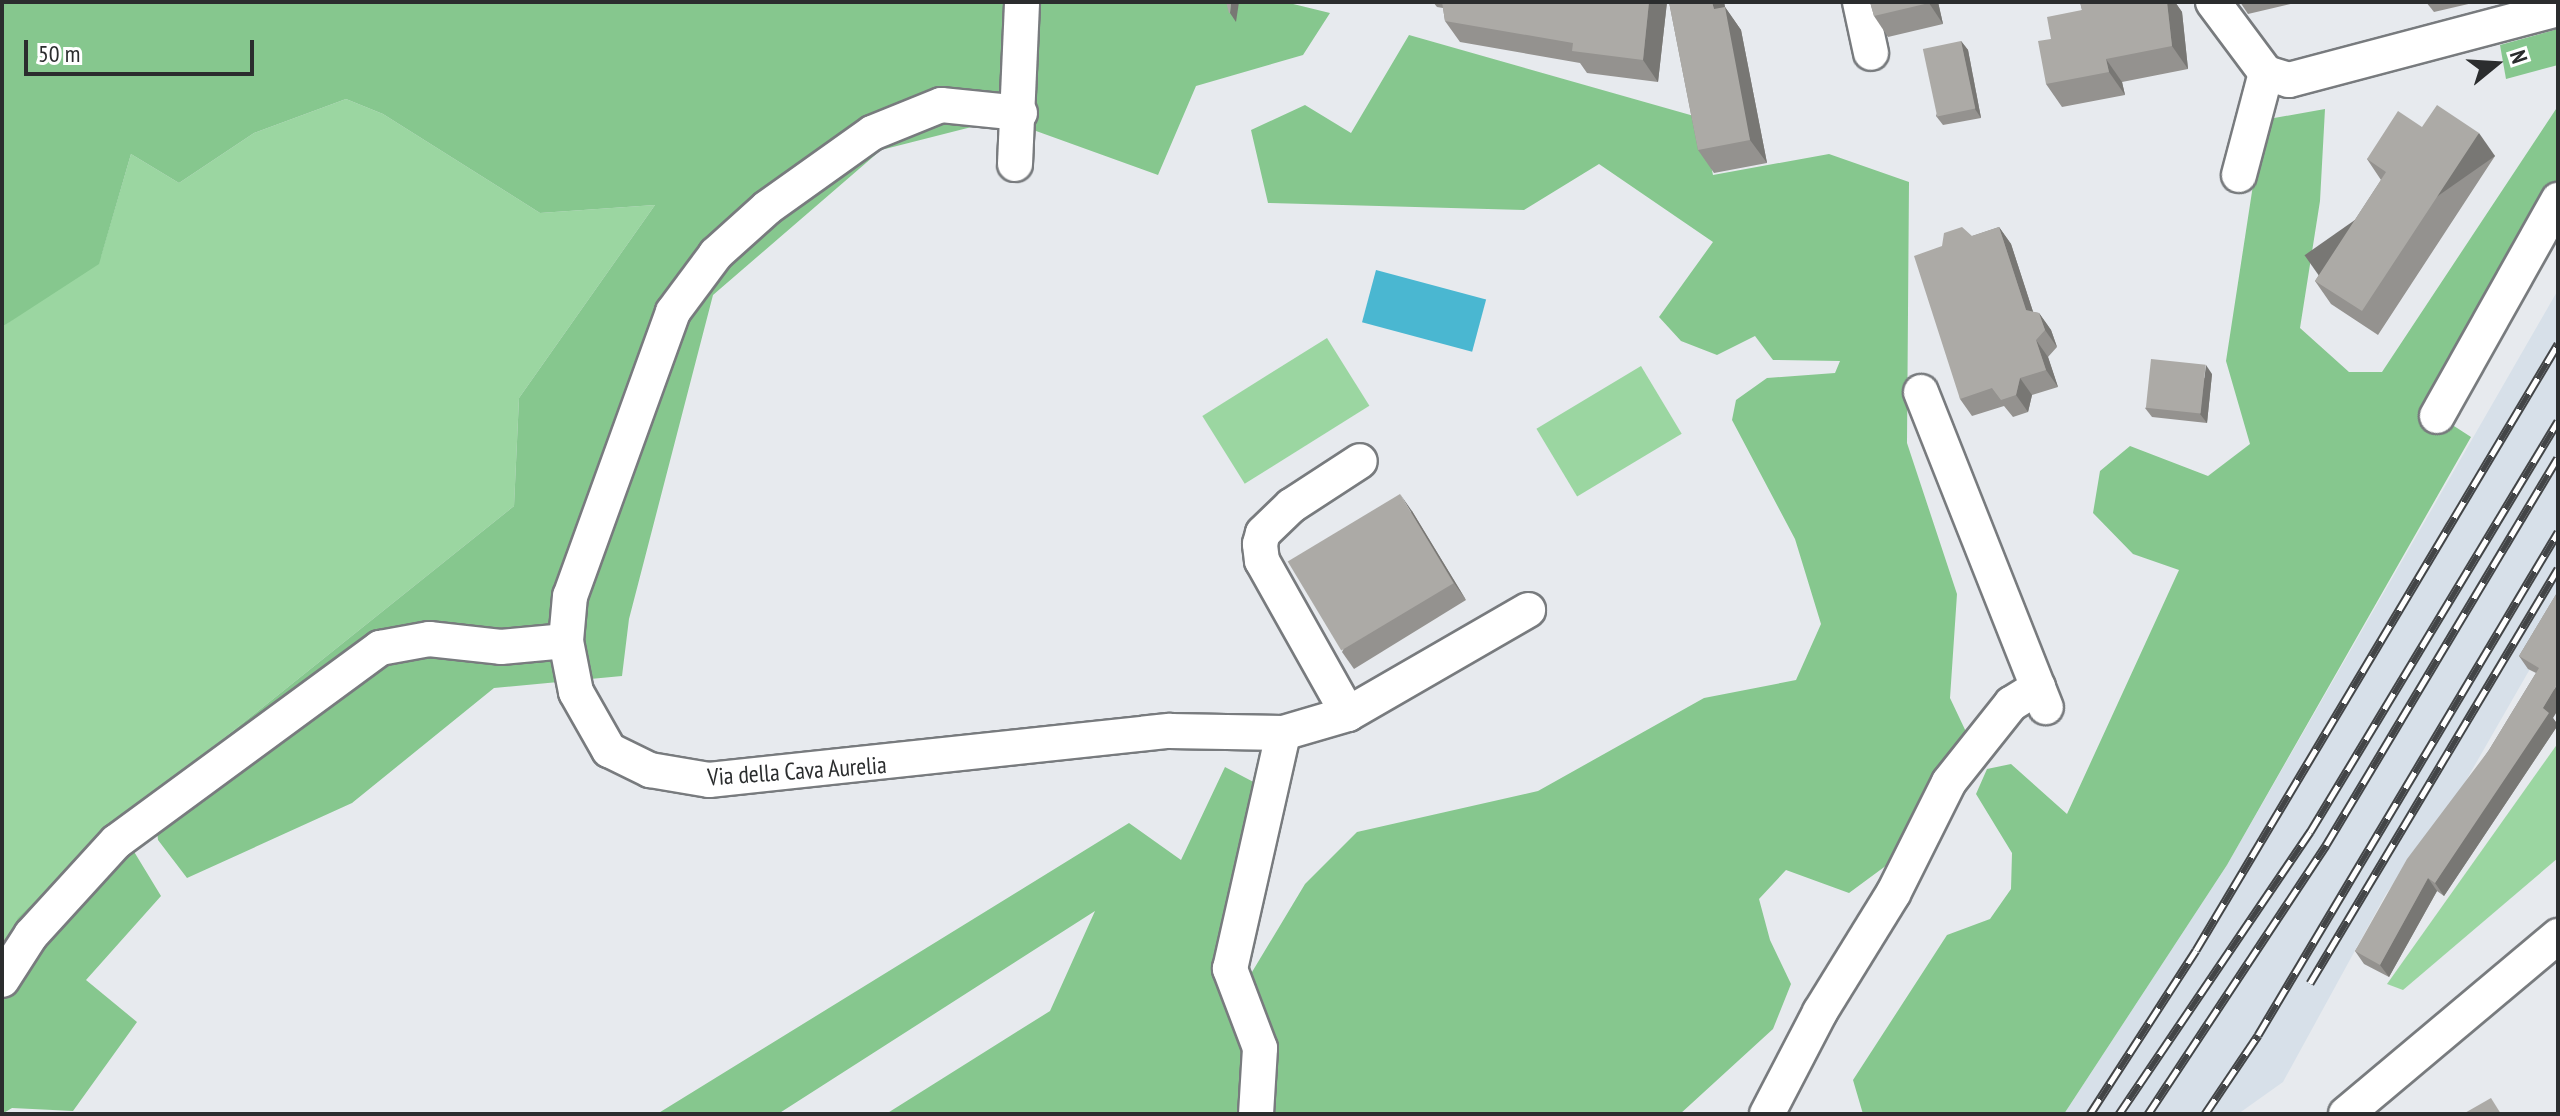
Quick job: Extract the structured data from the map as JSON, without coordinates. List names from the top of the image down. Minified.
{"streets":{"street":["Via della Cava Aurelia"]},"scale_bar":"50 m","north":"right"}
